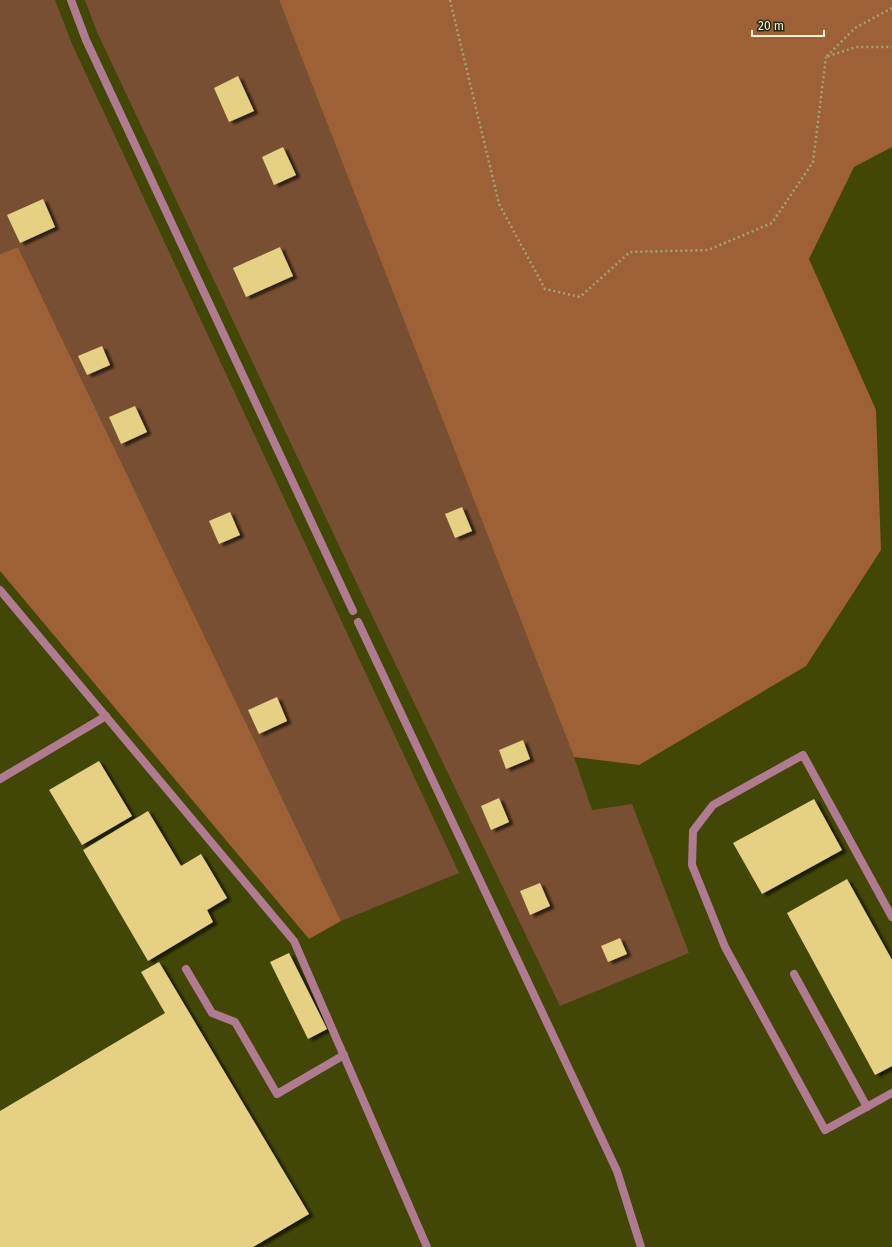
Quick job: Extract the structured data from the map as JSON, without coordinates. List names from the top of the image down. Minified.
{"scale_bar":"20 m"}
